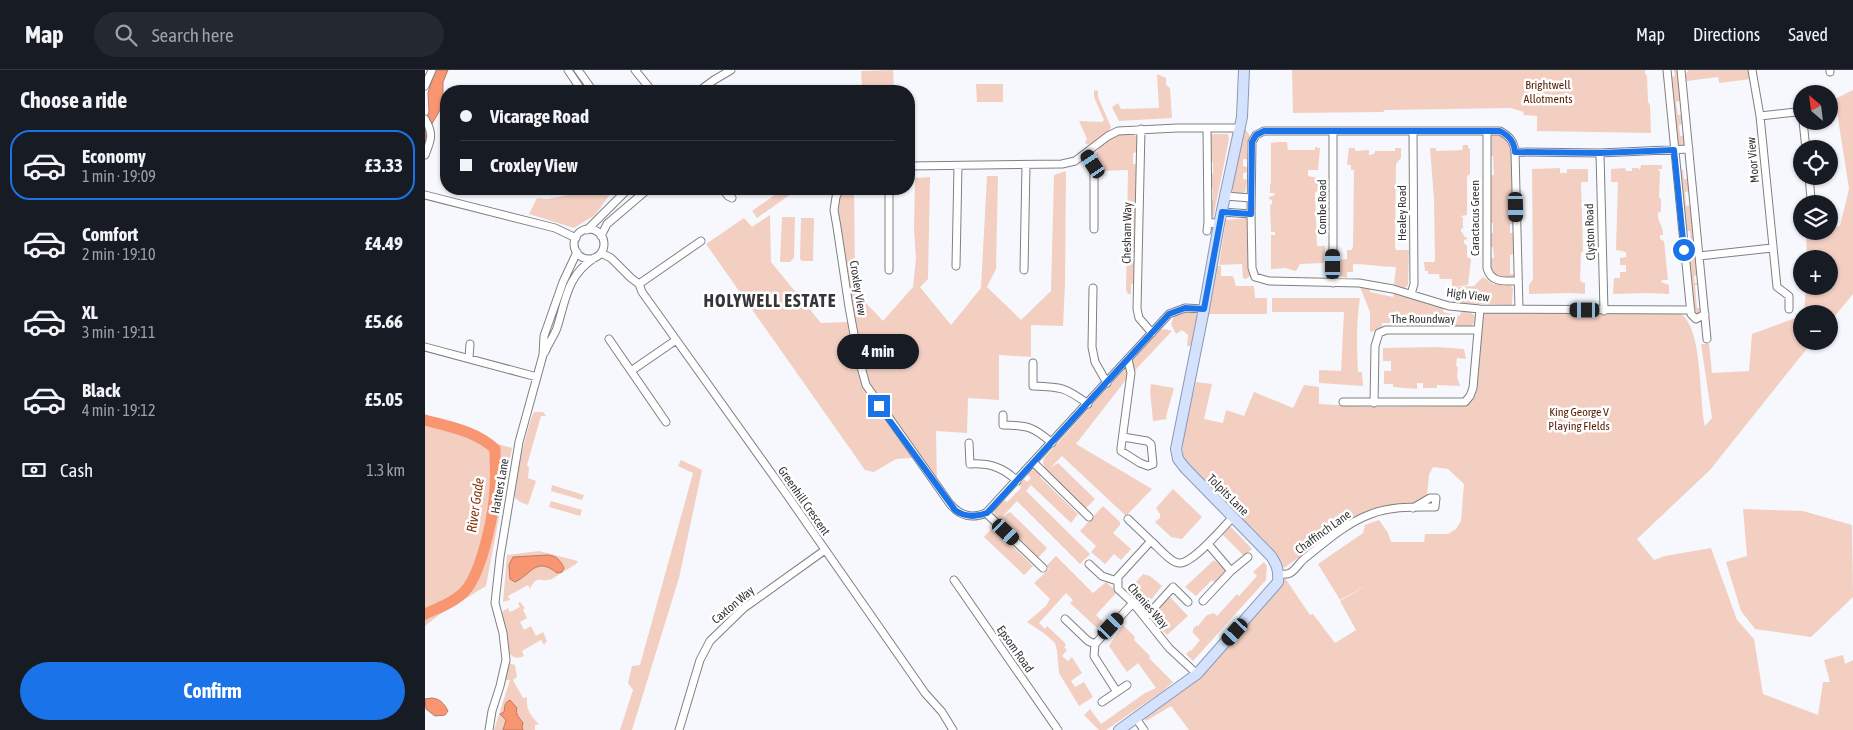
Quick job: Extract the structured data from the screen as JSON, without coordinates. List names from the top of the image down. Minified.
{"streets":{"main road":["Tolpits Lane"],"street":["Moor View","Combe Road","Healey Road","Caractacus Green","Clyston Road","Chesham Way","Croxley View","High View","The Roundway","Hatters Lane","Greenhill Crescent","Chaffinch Lane","Caxton Way","Chenies Way","Epsom Road"]},"crossings":[["Combe Road","High View"],["Healey Road","High View"],["Clyston Road","High View"],["Hatters Lane","Greenhill Crescent"],["Tolpits Lane","Chaffinch Lane"],["Greenhill Crescent","Caxton Way"]],"districts":["HOLYWELL ESTATE"],"water":["River Gade"],"parks":["Brightwell Allotments","King George V Playing FIelds"],"north":"top left","page":{"header":"Map","search":"Search here","nav":["Map","Directions","Saved"],"heading":"Choose a ride","map_buttons":["+","−"],"banner":["Vicarage Road","Croxley View"],"list":[{"name":"Economy","note":"1 min · 19:09","value":"£3.33"},{"name":"Comfort","note":"2 min · 19:10","value":"£4.49"},{"name":"XL","note":"3 min · 19:11","value":"£5.66"},{"name":"Black","note":"4 min · 19:12","value":"£5.05"}],"bubble":"4 min","pay":["Cash","1.3 km"],"buttons":"Confirm"}}
